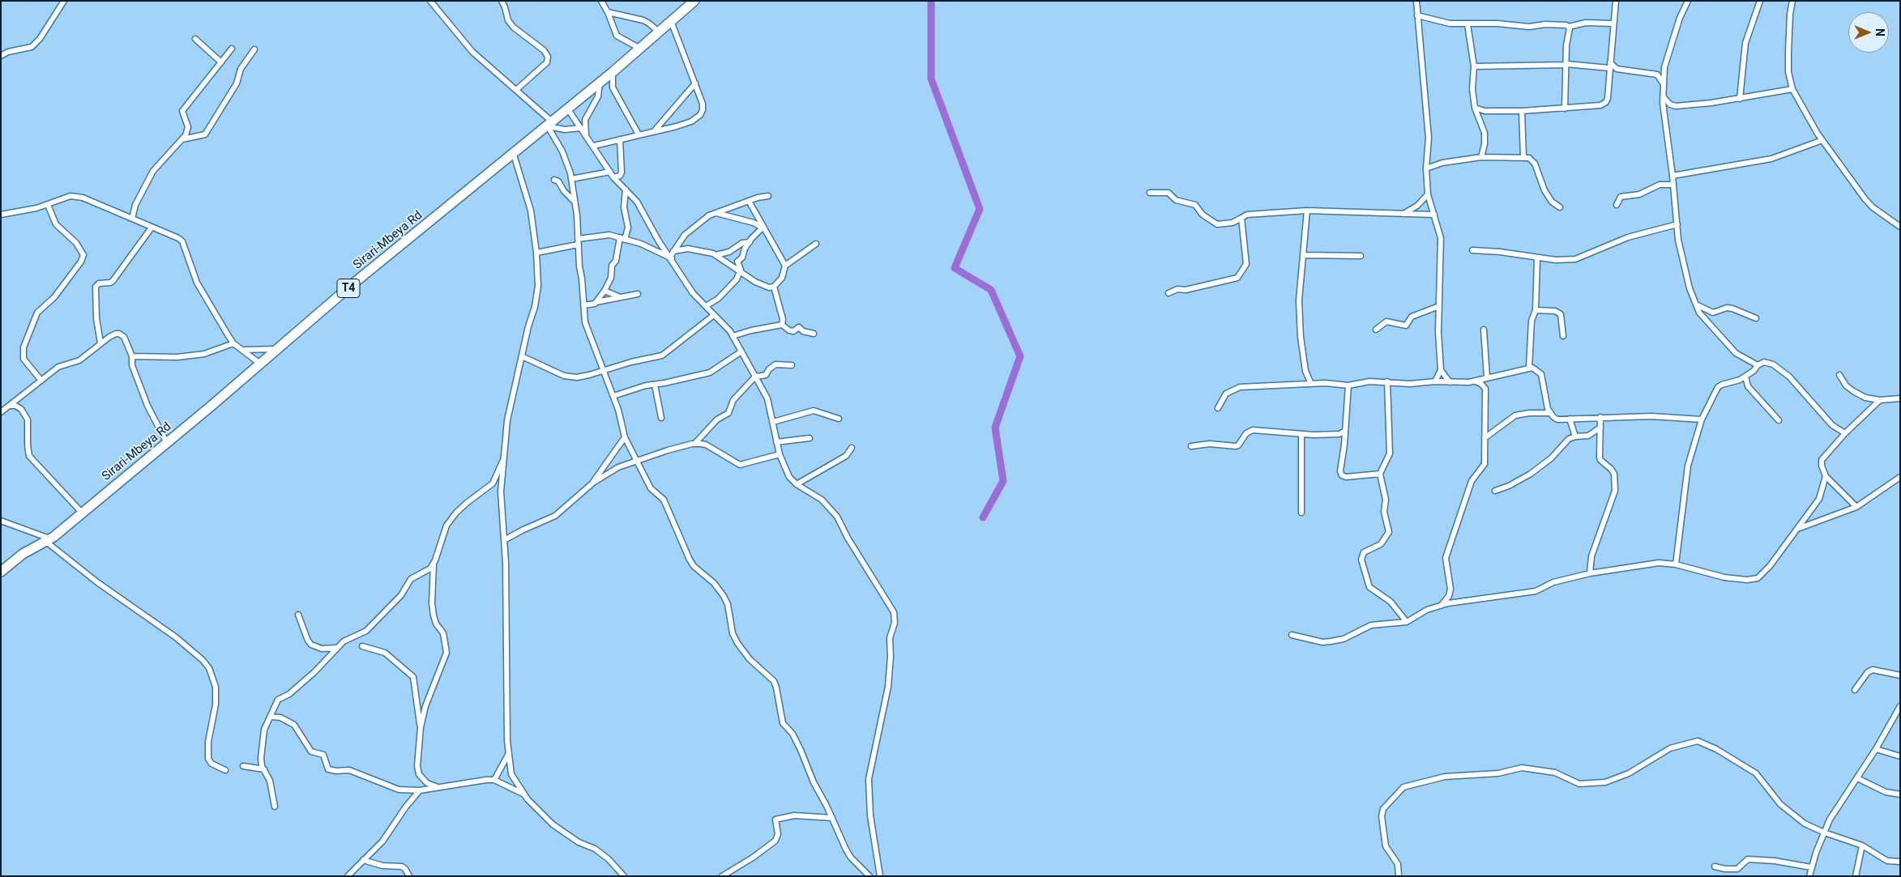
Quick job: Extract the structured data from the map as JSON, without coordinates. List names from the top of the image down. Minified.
{"streets":{"highway":["Sirari-Mbeya Rd","T4"]},"north":"right"}
